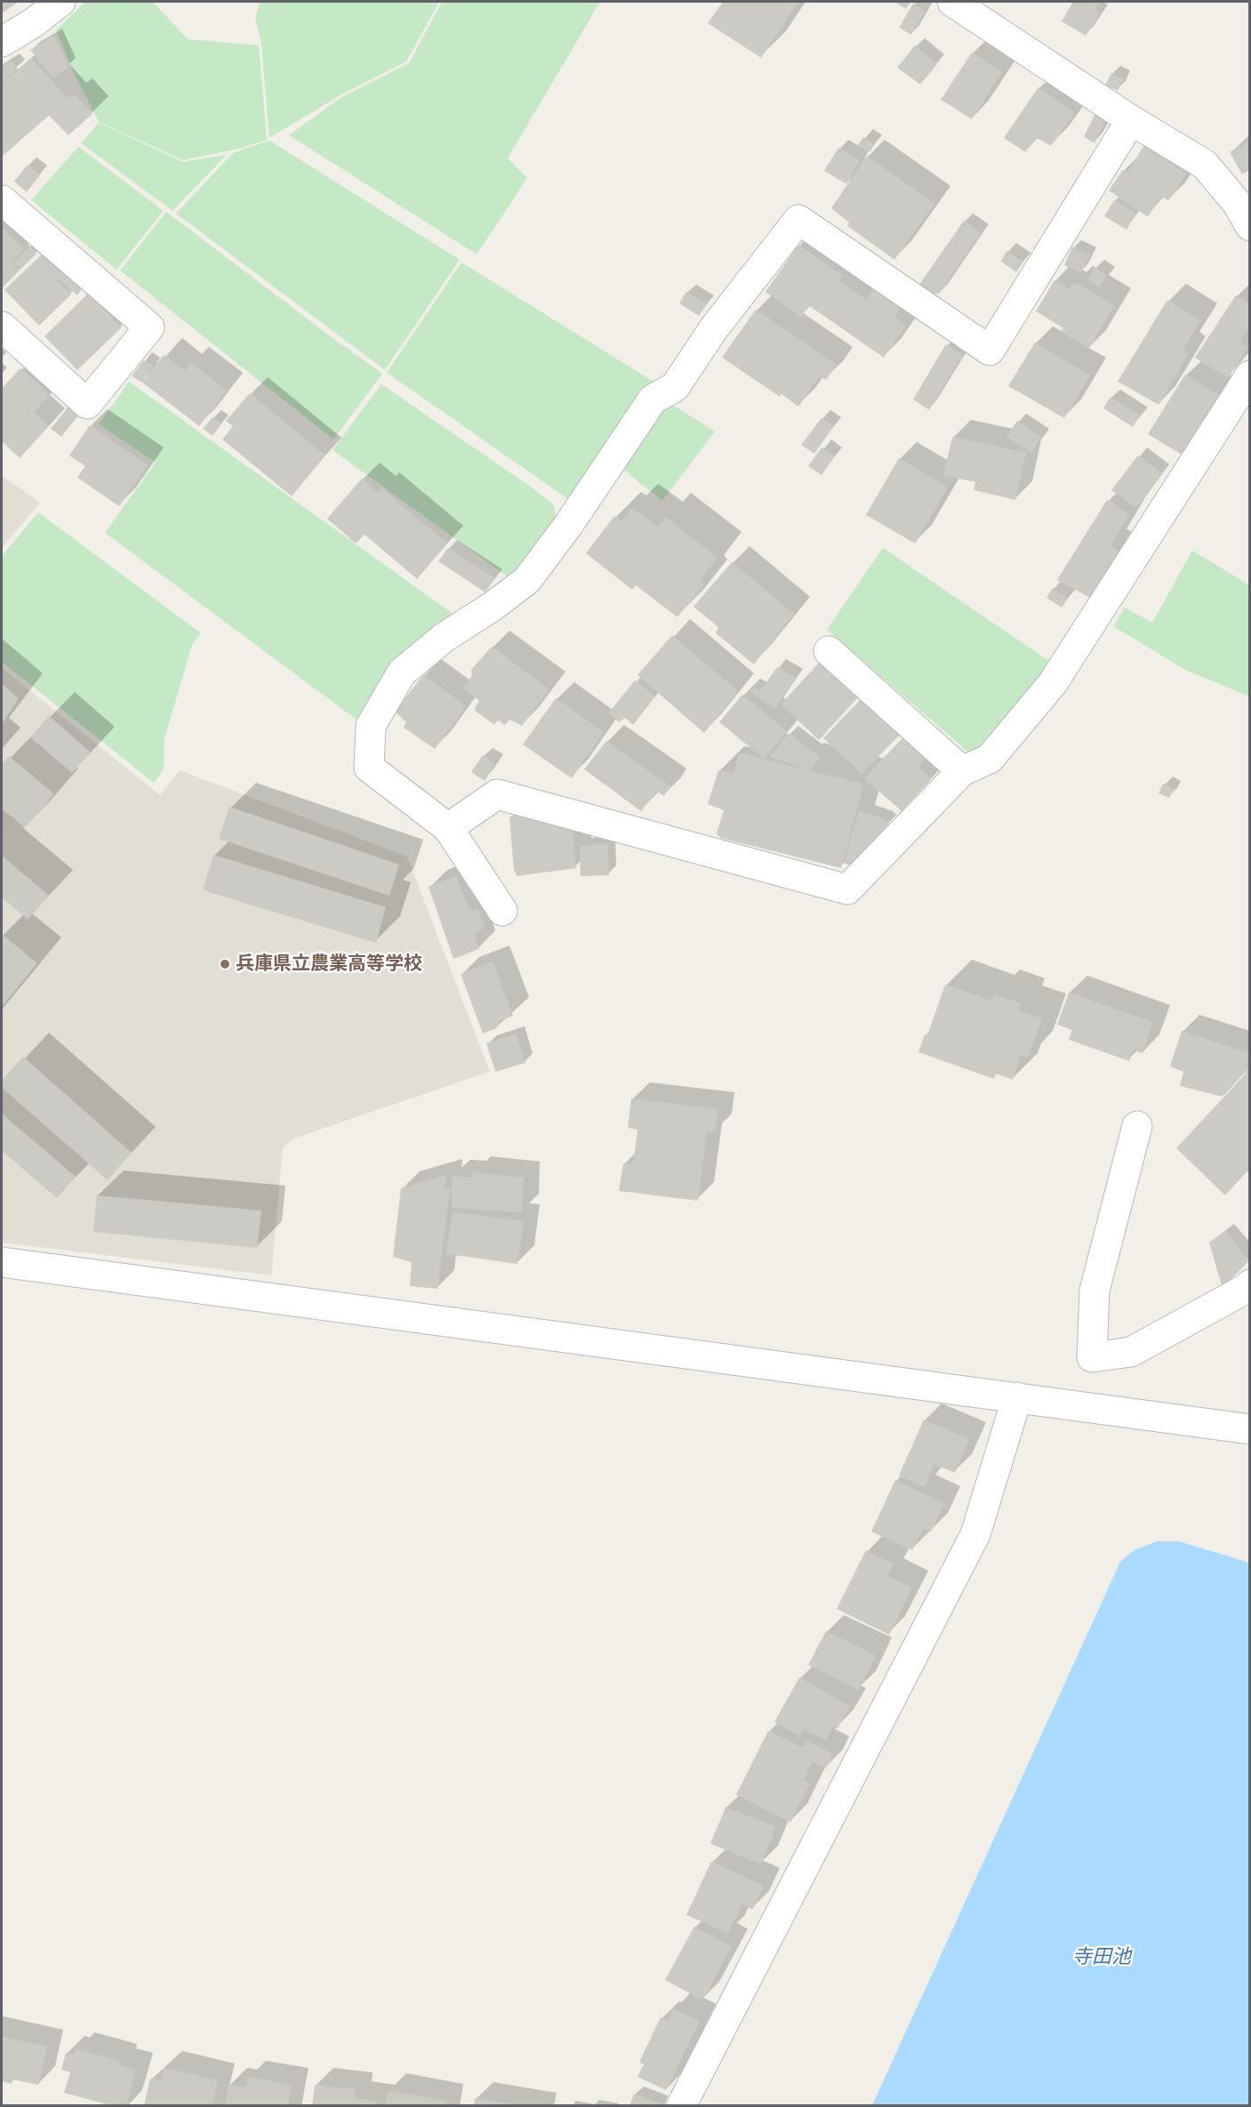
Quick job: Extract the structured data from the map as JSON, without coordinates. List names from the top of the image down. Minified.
{"water":["寺田池"],"places":["兵庫県立農業高等学校"]}
